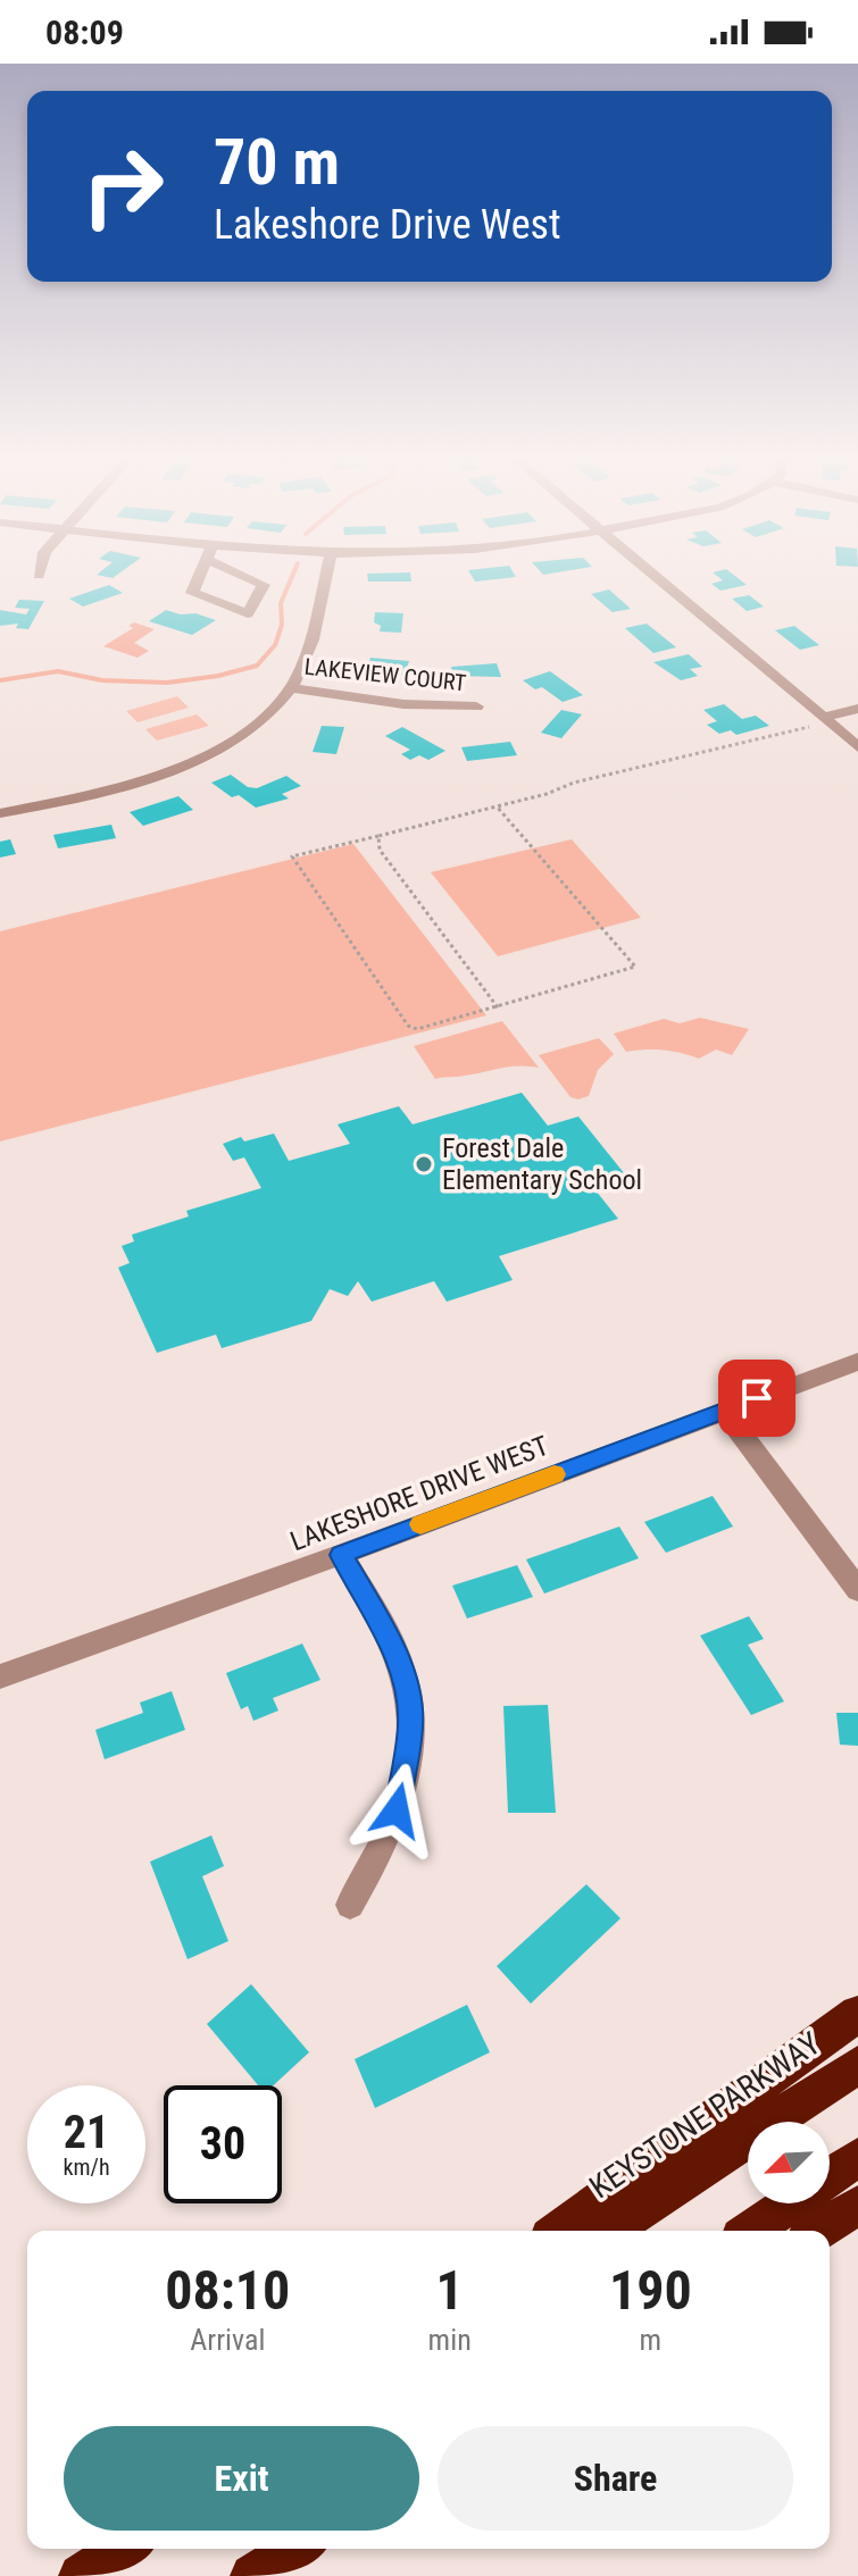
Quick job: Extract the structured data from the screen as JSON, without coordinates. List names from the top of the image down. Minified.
{"streets":{"highway":["KEYSTONE PARKWAY"],"street":["LAKEVIEW COURT","LAKESHORE DRIVE WEST"]},"places":["Forest Dale Elementary School"],"north":"bottom left","page":{"status":"08:09","turn":["70 m","Lakeshore Drive West"],"speed":"21 km/h","limit":"30","eta":["08:10","Arrival","1","min","190","m"],"buttons":["Exit","Share"]}}
